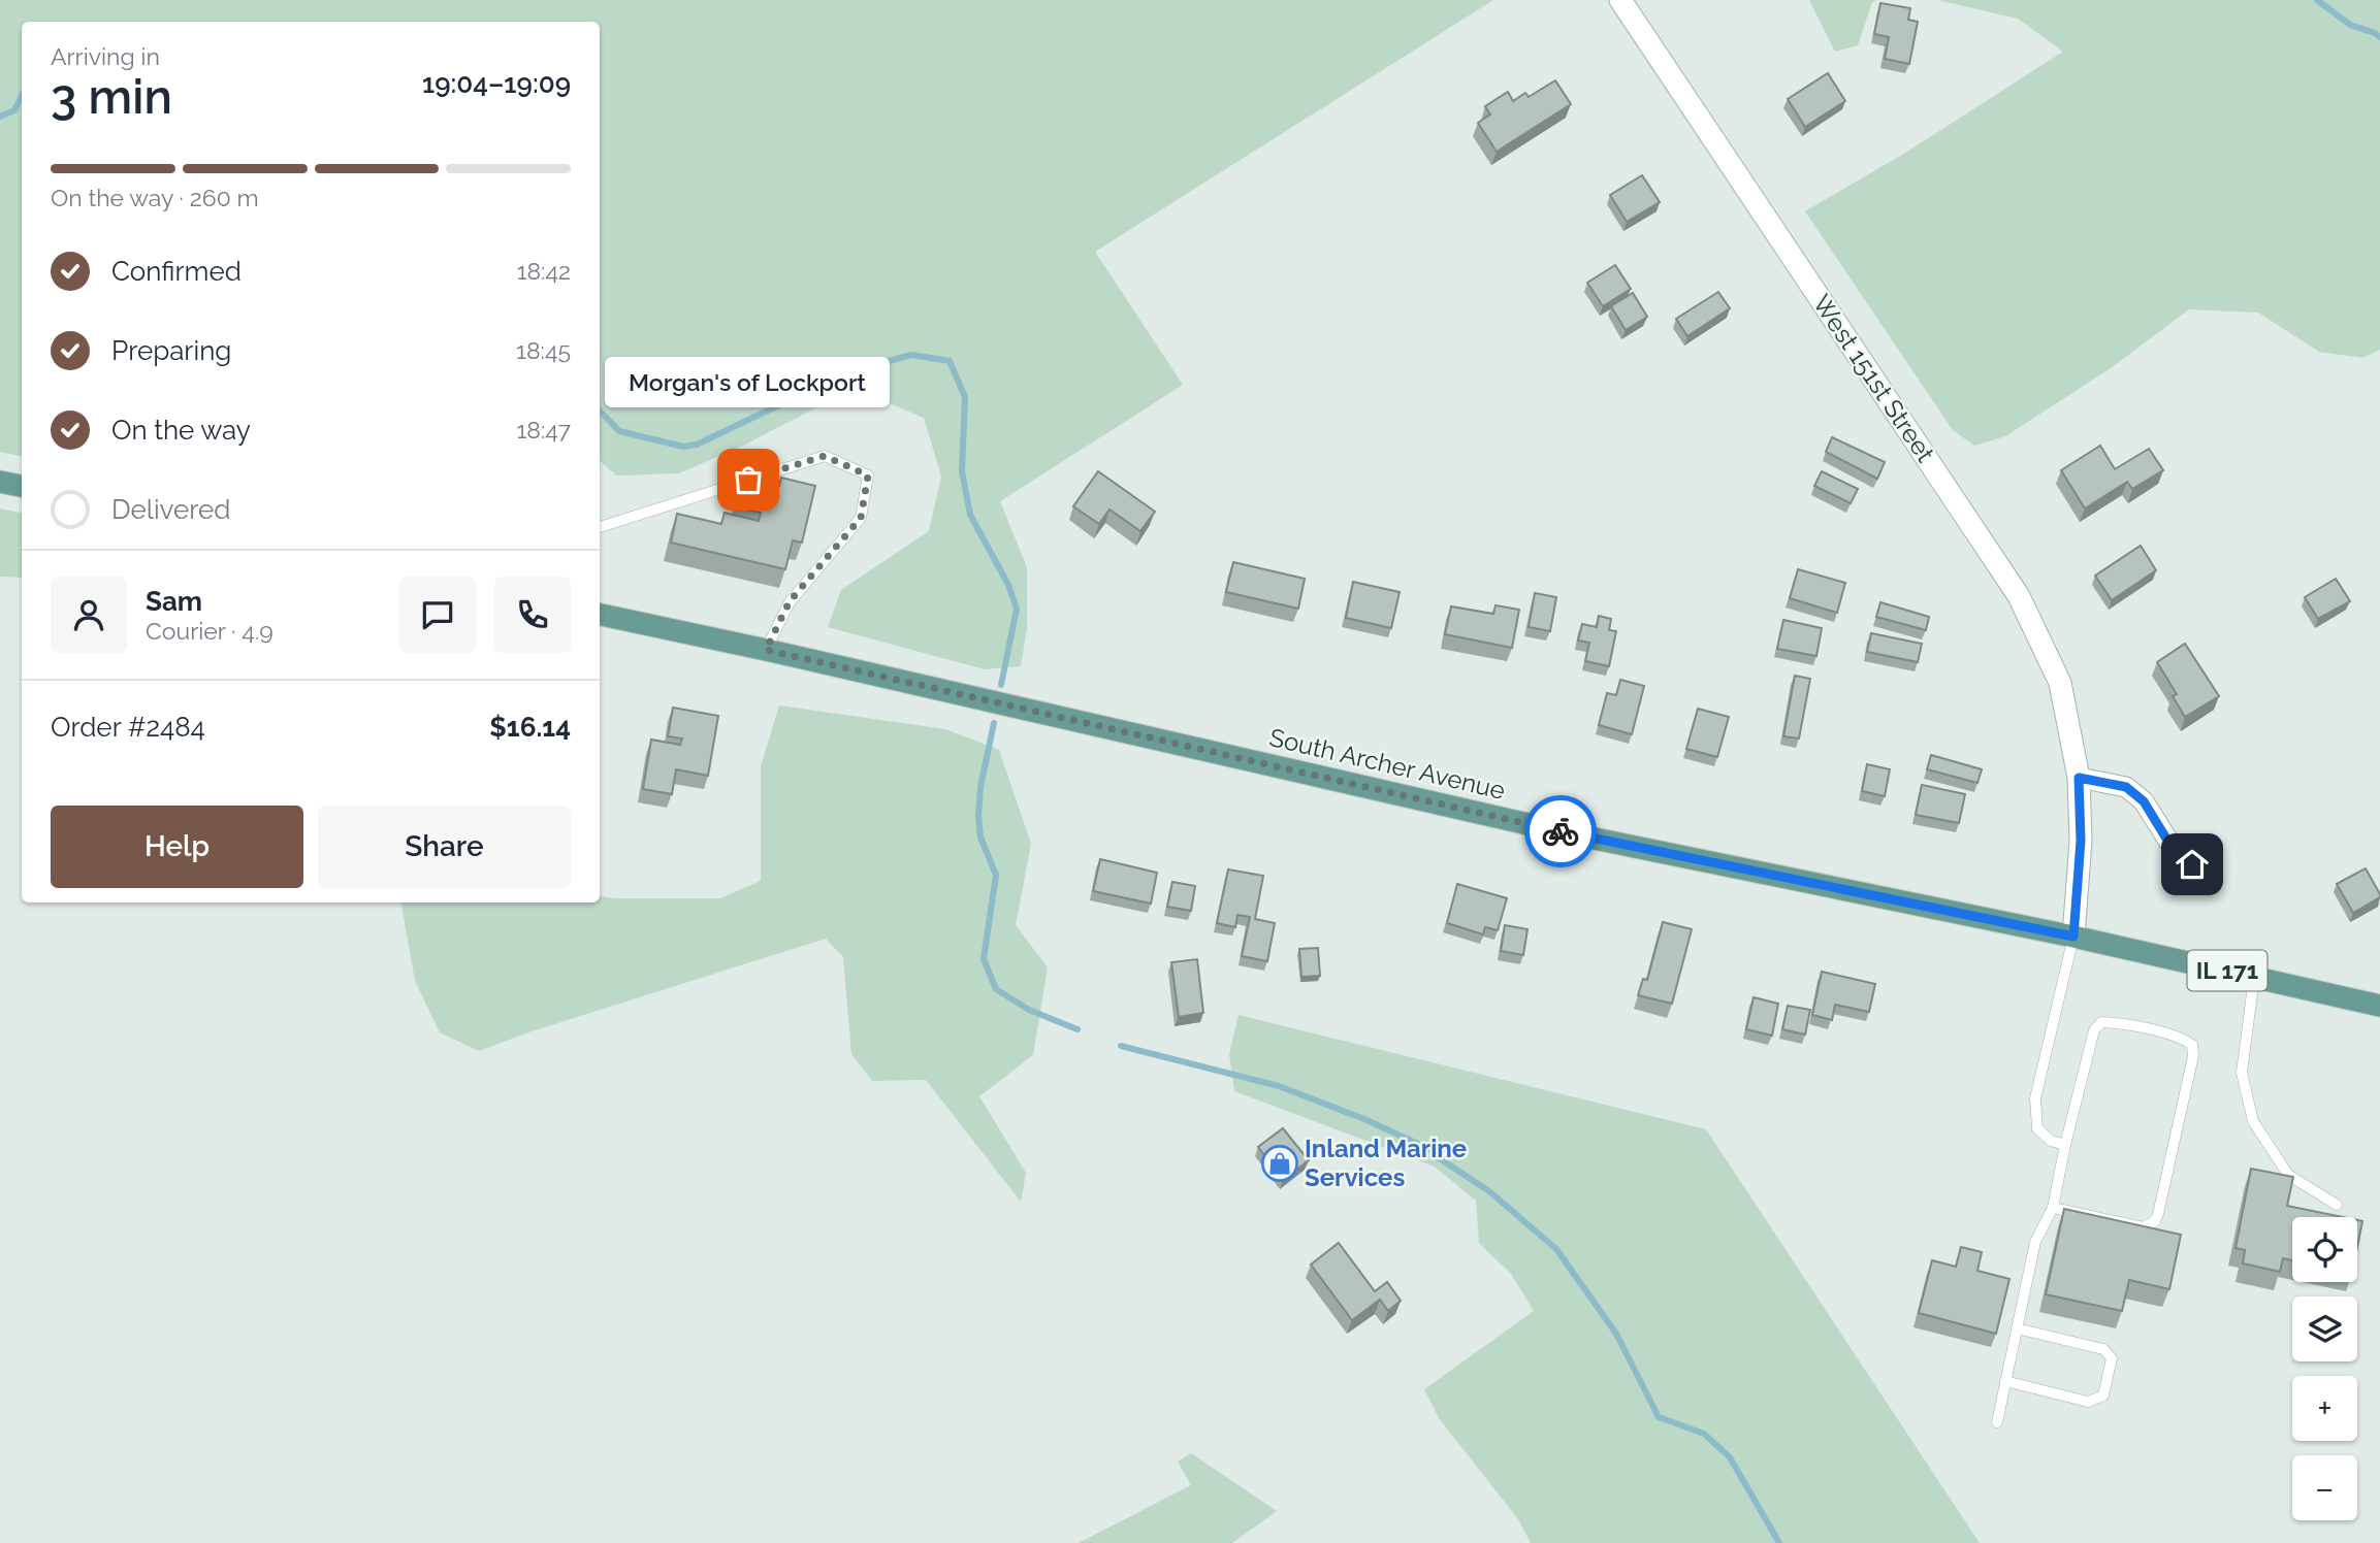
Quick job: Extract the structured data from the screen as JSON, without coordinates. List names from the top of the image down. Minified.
{"streets":{"main road":["South Archer Avenue","IL 171"],"street":["West 151st Street"]},"crossings":[["West 151st Street","South Archer Avenue"]],"places":{"other":["Morgan's of Lockport"],"shop":["Inland Marine Services"]},"page":{"heading":["3 min","Arriving in","19:04–19:09"],"panel":["Sam","Courier · 4.9","Order #2484","$16.14"],"bar":"On the way · 260 m","list":[["Confirmed","18:42"],["Preparing","18:45"],["On the way","18:47"],"Delivered"],"bubble":"Morgan's of Lockport","buttons":["Help","Share"],"map_buttons":["+","−"]}}
